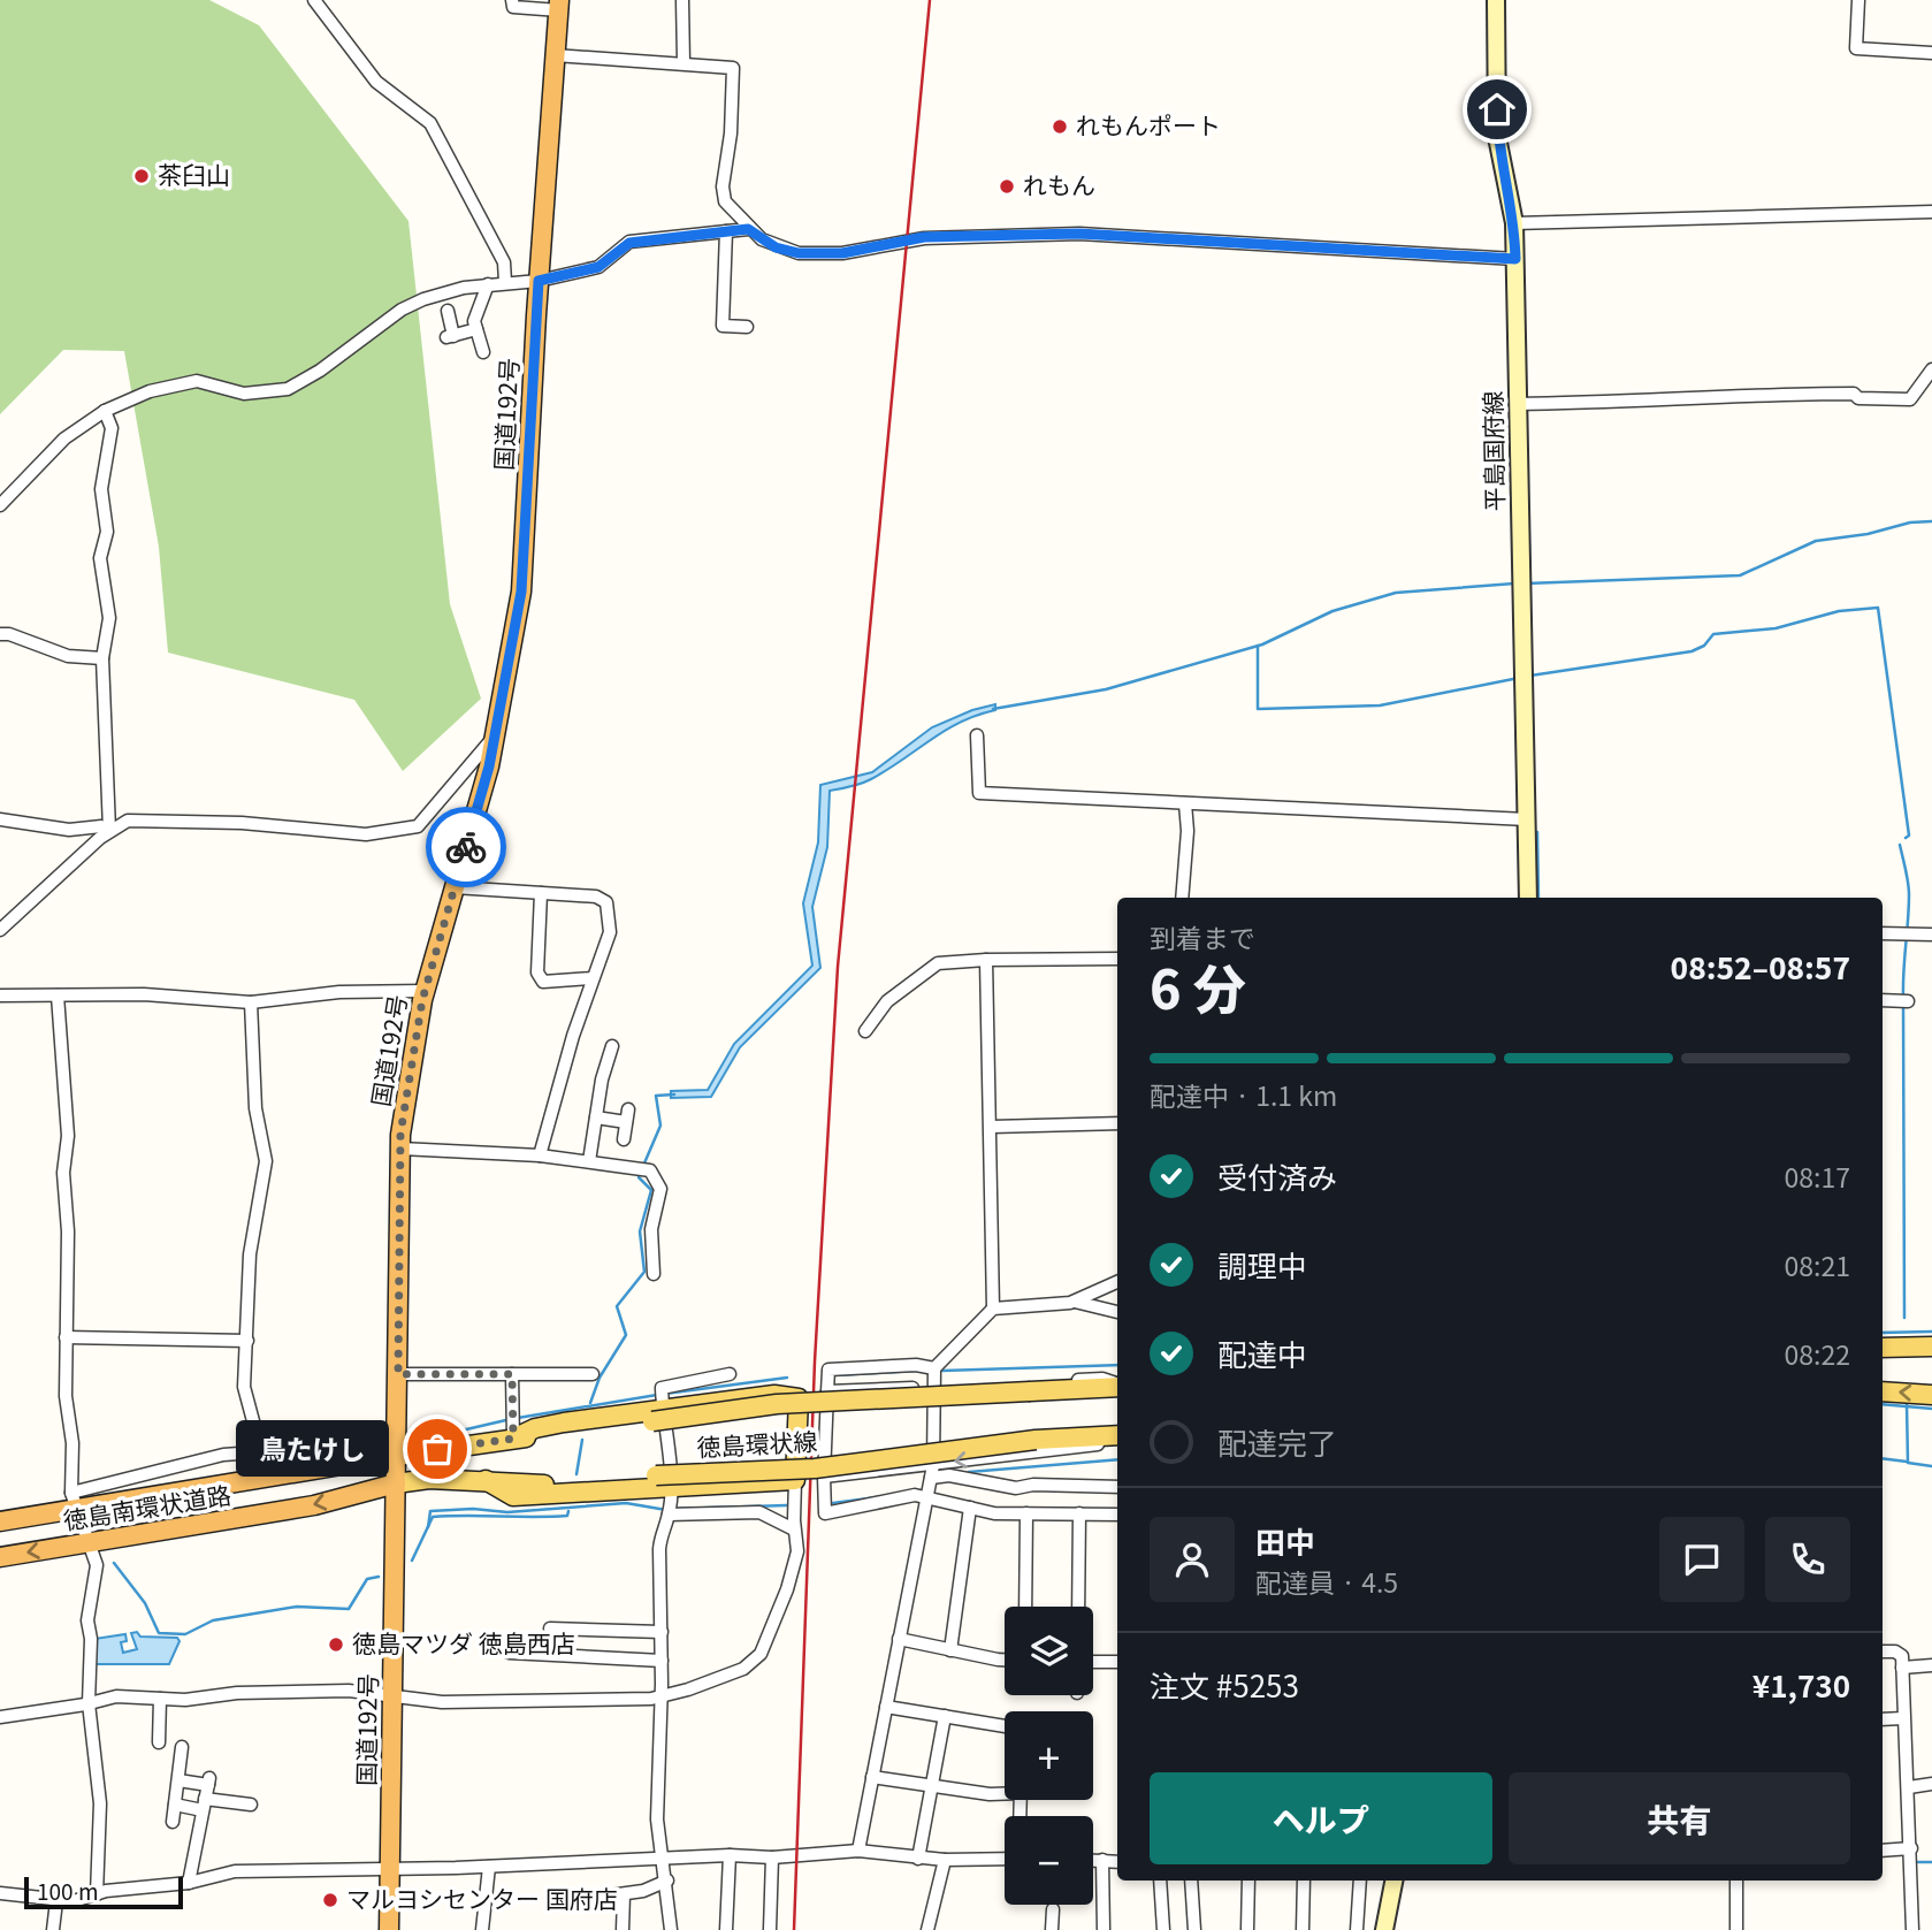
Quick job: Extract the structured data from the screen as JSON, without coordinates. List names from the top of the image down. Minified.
{"streets":{"highway":["国道192号","徳島南環状道路"],"main road":["平島国府線","徳島環状線"]},"crossings":[["国道192号","徳島環状線"],["国道192号","徳島南環状道路"],["徳島環状線","徳島南環状道路"]],"places":["れもんポート","茶臼山","れもん","鳥たけし","徳島マツダ 徳島西店","マルヨシセンター 国府店"],"scale_bar":"100 m","page":{"heading":["6 分","到着まで","08:52–08:57"],"panel":["田中","配達員 · 4.5","注文 #5253","¥1,730"],"bar":"配達中 · 1.1 km","list":[["受付済み","08:17"],["調理中","08:21"],["配達中","08:22"],"配達完了"],"bubble":"鳥たけし","map_buttons":["+","−"],"buttons":["ヘルプ","共有"],"scale":"100 m"}}
